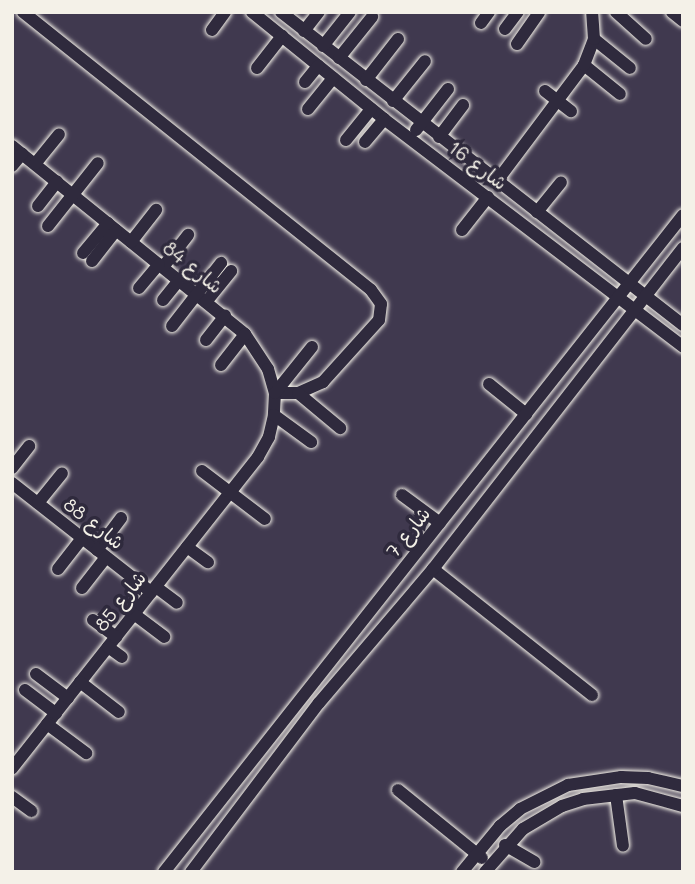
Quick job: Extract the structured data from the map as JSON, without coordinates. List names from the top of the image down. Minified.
{"streets":{"street":["شارع 16","شارع 84","شارع 88","شارع 7","شارع 85"]},"crossings":[["شارع 16","شارع 7"],["شارع 84","شارع 85"],["شارع 88","شارع 85"]]}
